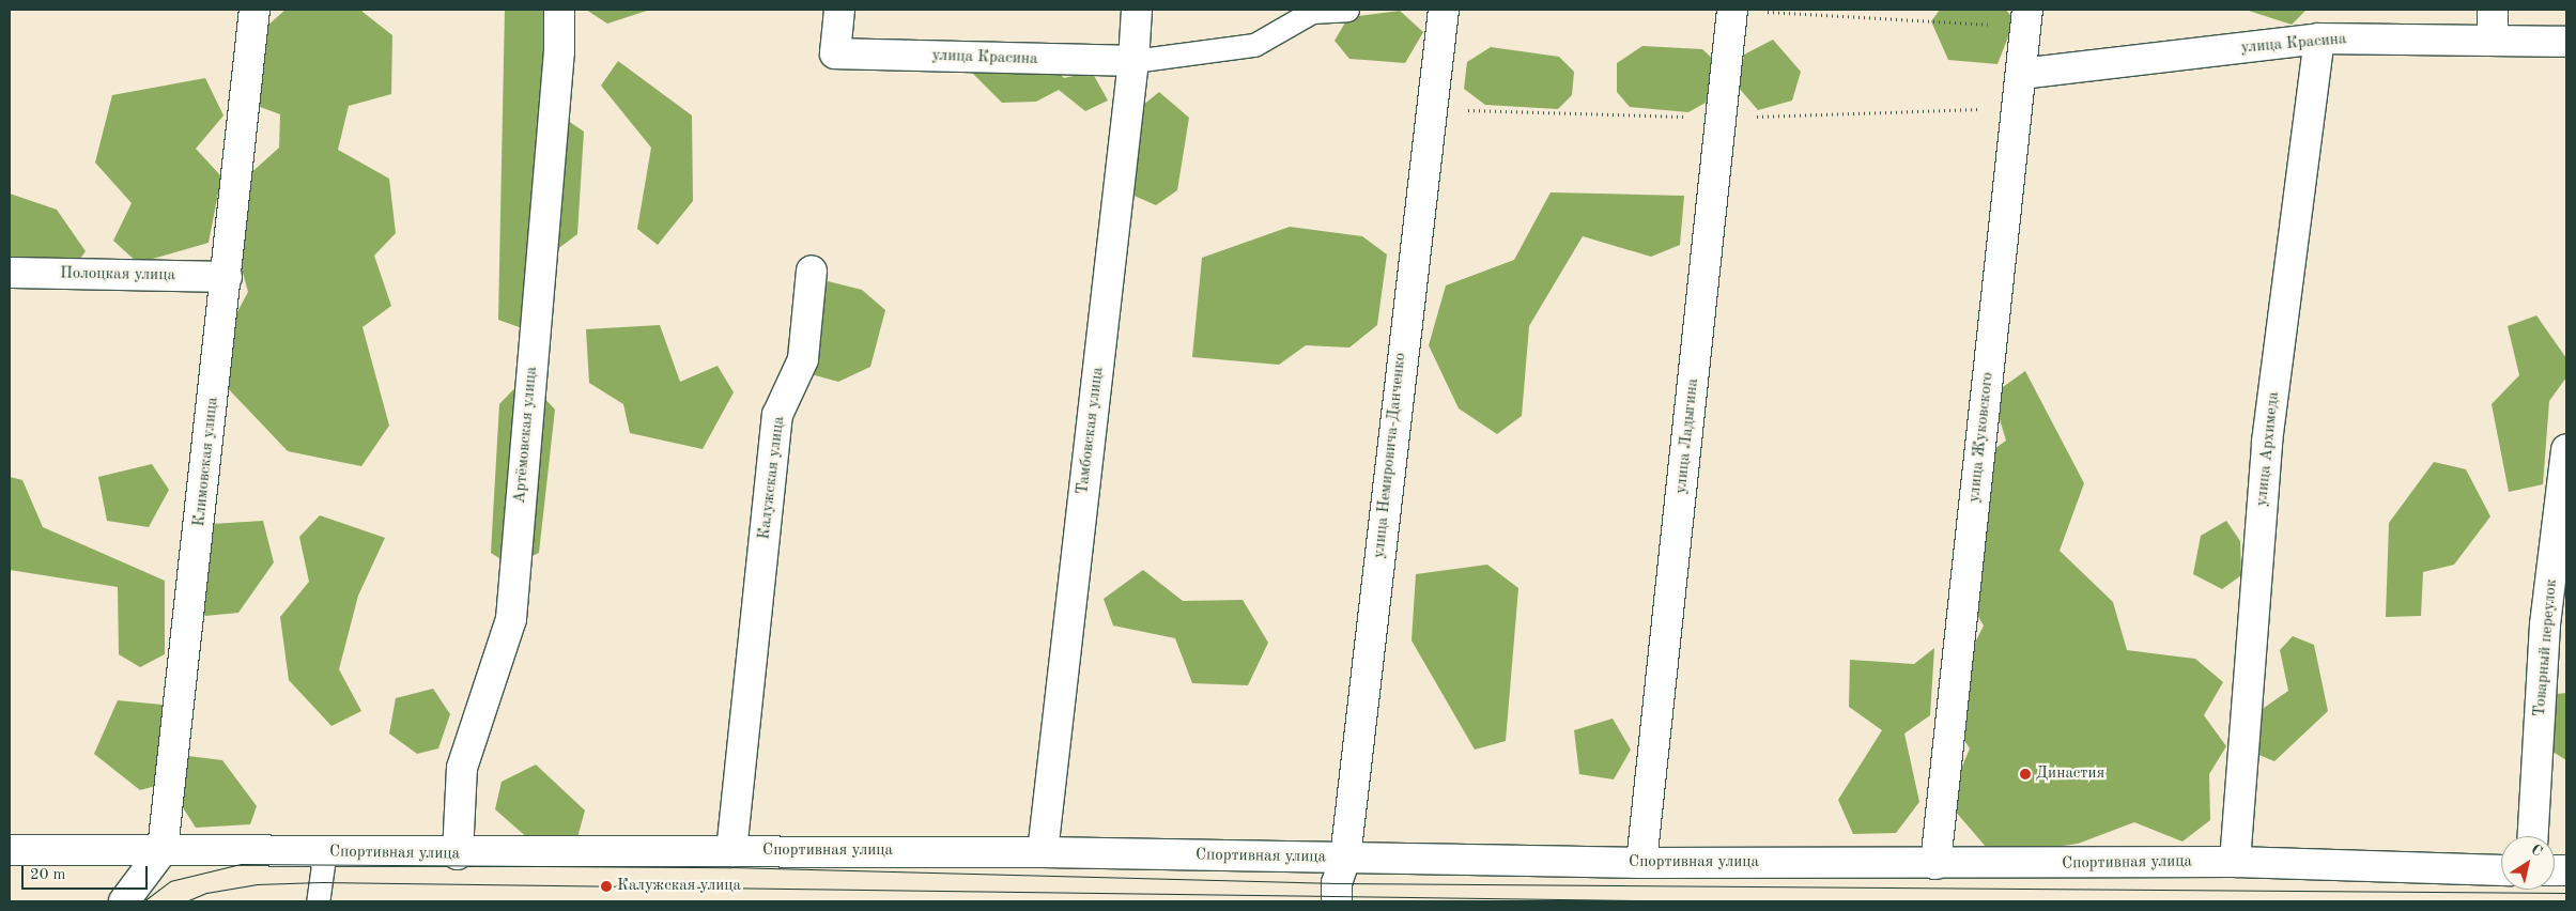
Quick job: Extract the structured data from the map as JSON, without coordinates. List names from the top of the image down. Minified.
{"streets":{"street":["улица Красина","Полоцкая улица","Тамбовская улица","Артёмовская улица","улица Ладыгина","улица Жуковского","улица Архимеда","улица Немировича-Данченко","Климовская улица","Калужская улица","Товарный переулок","Спортивная улица"]},"crossings":[["улица Красина","Тамбовская улица"],["улица Красина","улица Жуковского"],["улица Красина","улица Архимеда"],["Полоцкая улица","Климовская улица"],["Тамбовская улица","Спортивная улица"],["Артёмовская улица","Спортивная улица"],["улица Ладыгина","Спортивная улица"],["улица Жуковского","Спортивная улица"],["улица Архимеда","Спортивная улица"],["улица Немировича-Данченко","Спортивная улица"],["Климовская улица","Спортивная улица"],["Калужская улица","Спортивная улица"]],"places":["Династия","Калужская улица"],"scale_bar":"20 m","north":"top right"}
